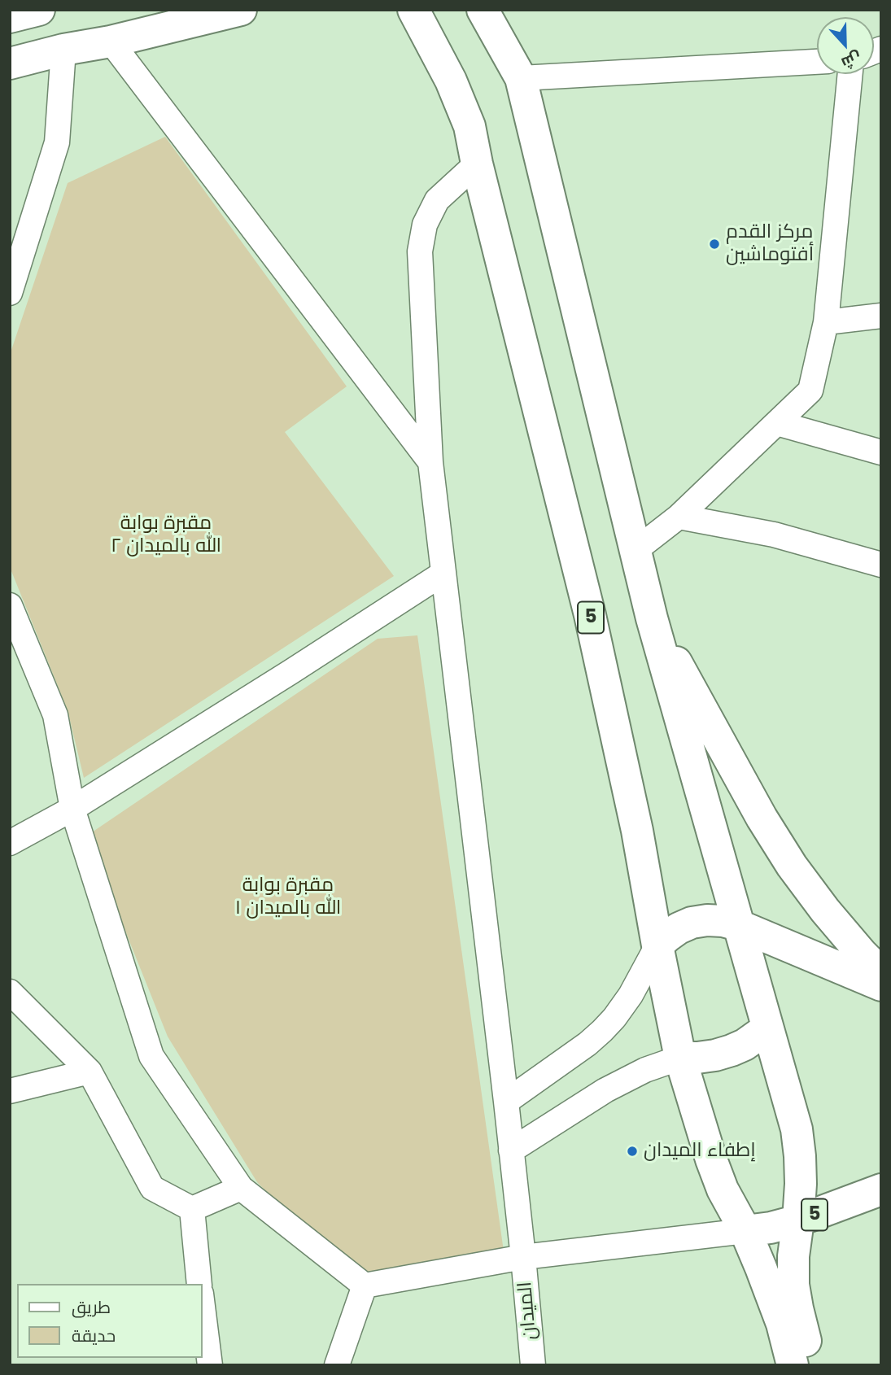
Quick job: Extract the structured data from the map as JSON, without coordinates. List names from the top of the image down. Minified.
{"streets":{"main road":["5"],"street":["الميدان"]},"crossings":[["5","الميدان"]],"parks":["مقبرة بوابة الله بالميدان ٢","مقبرة بوابة الله بالميدان ١"],"places":["مركز القدم أفتوماشين","إطفاء الميدان"],"legend":["طريق","حديقة"],"north":"bottom"}
